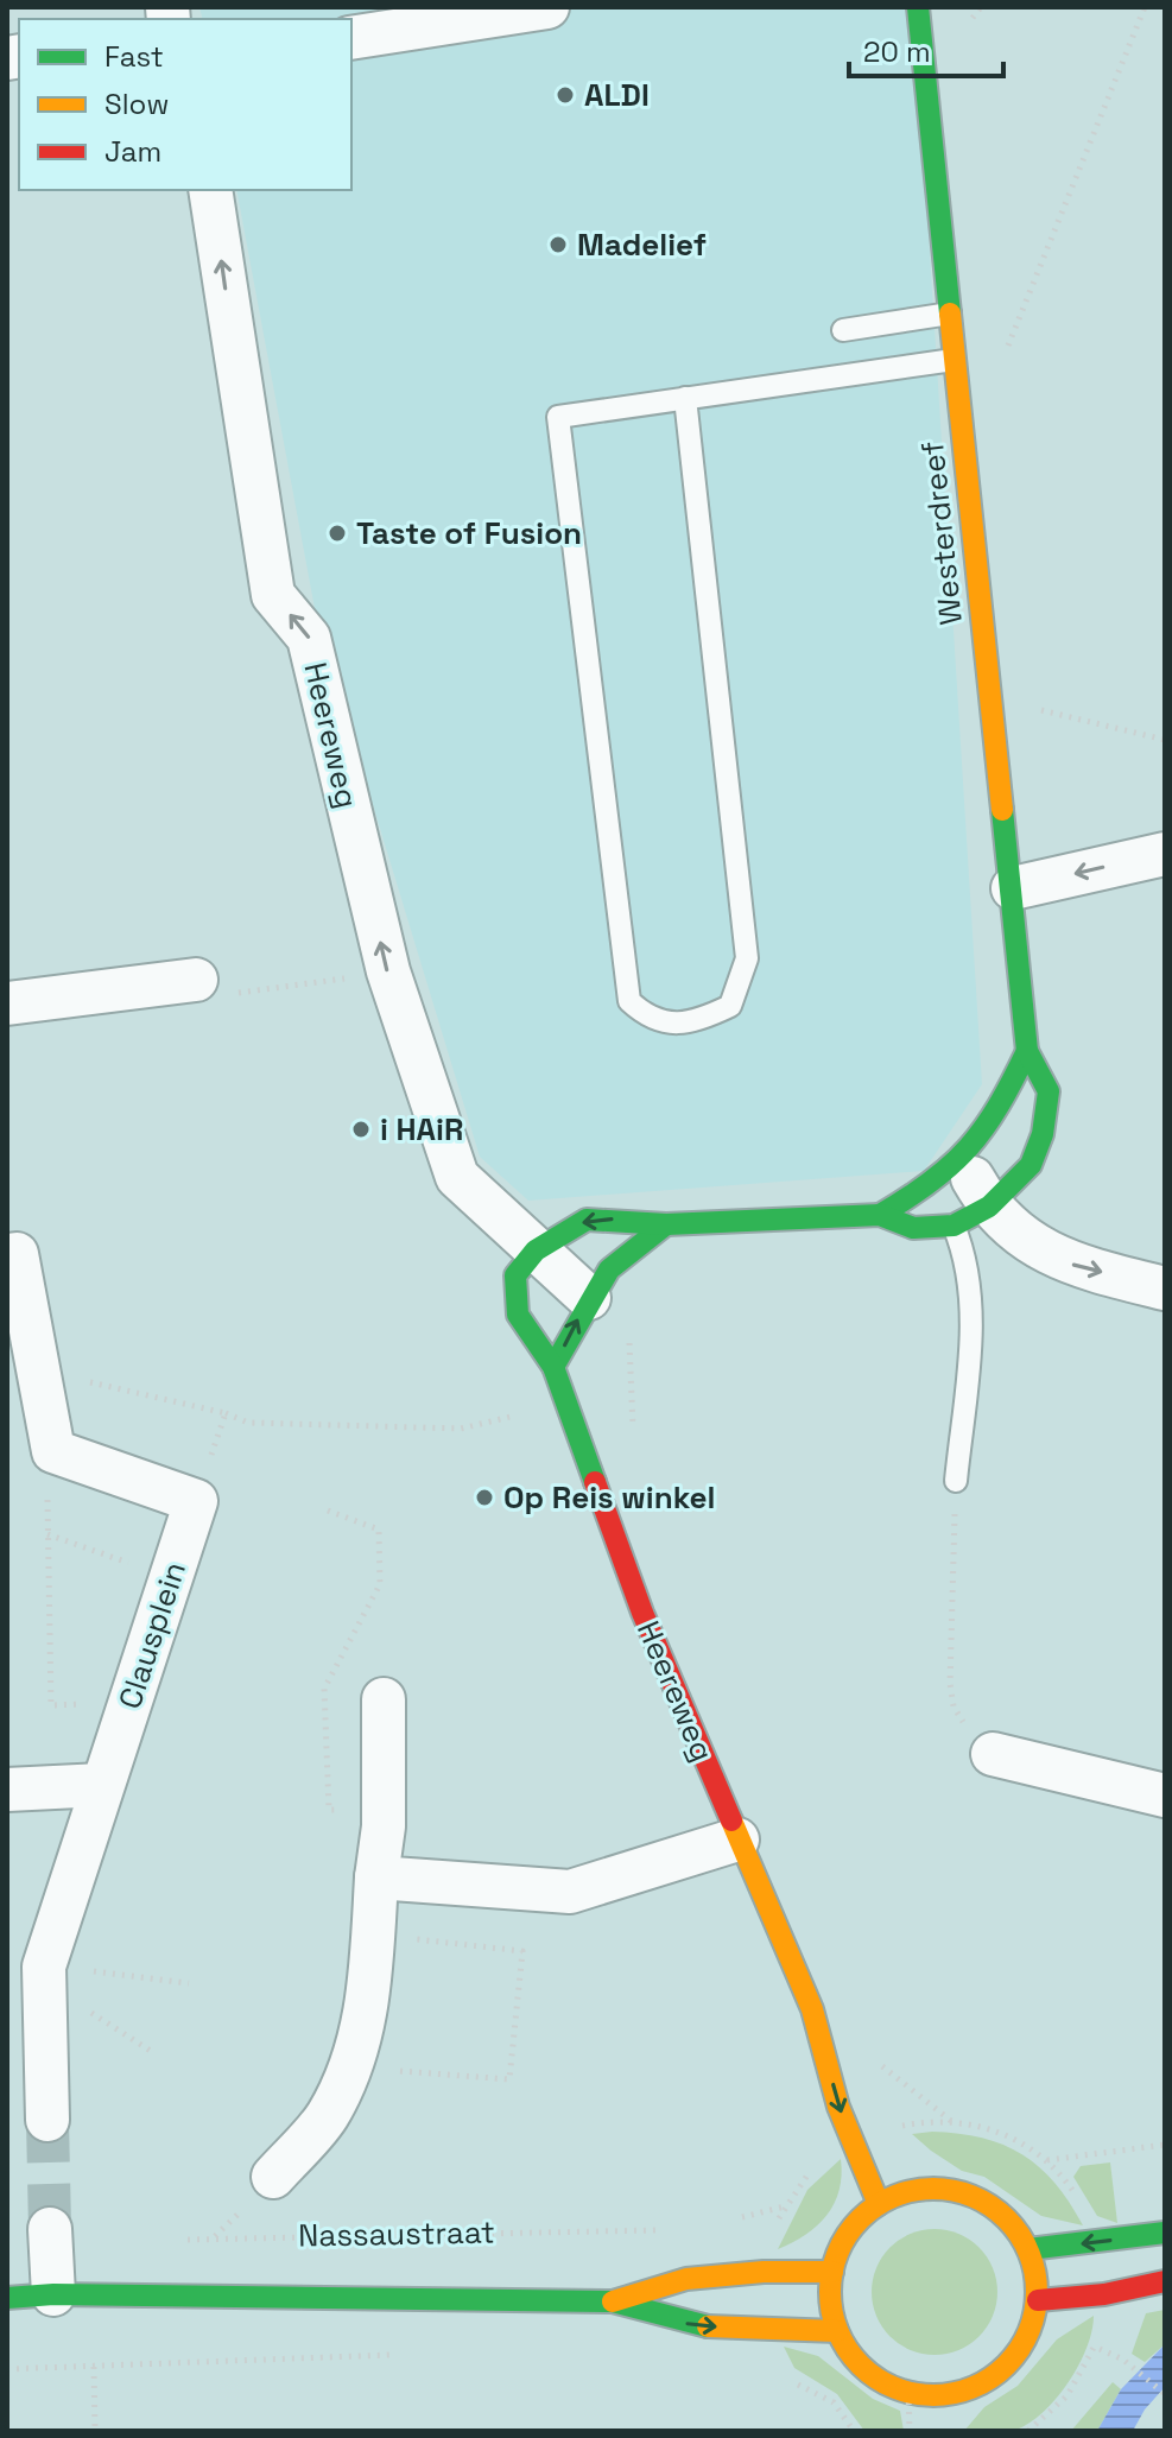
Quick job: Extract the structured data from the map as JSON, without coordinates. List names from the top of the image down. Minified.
{"streets":{"street":["Westerdreef","Heereweg","Clausplein","Nassaustraat"]},"crossings":[["Westerdreef","Heereweg"],["Heereweg","Nassaustraat"]],"places":["ALDI","Madelief","Taste of Fusion","i HAiR","Op Reis winkel"],"legend":["Fast","Slow","Jam"],"scale_bar":"20 m"}
